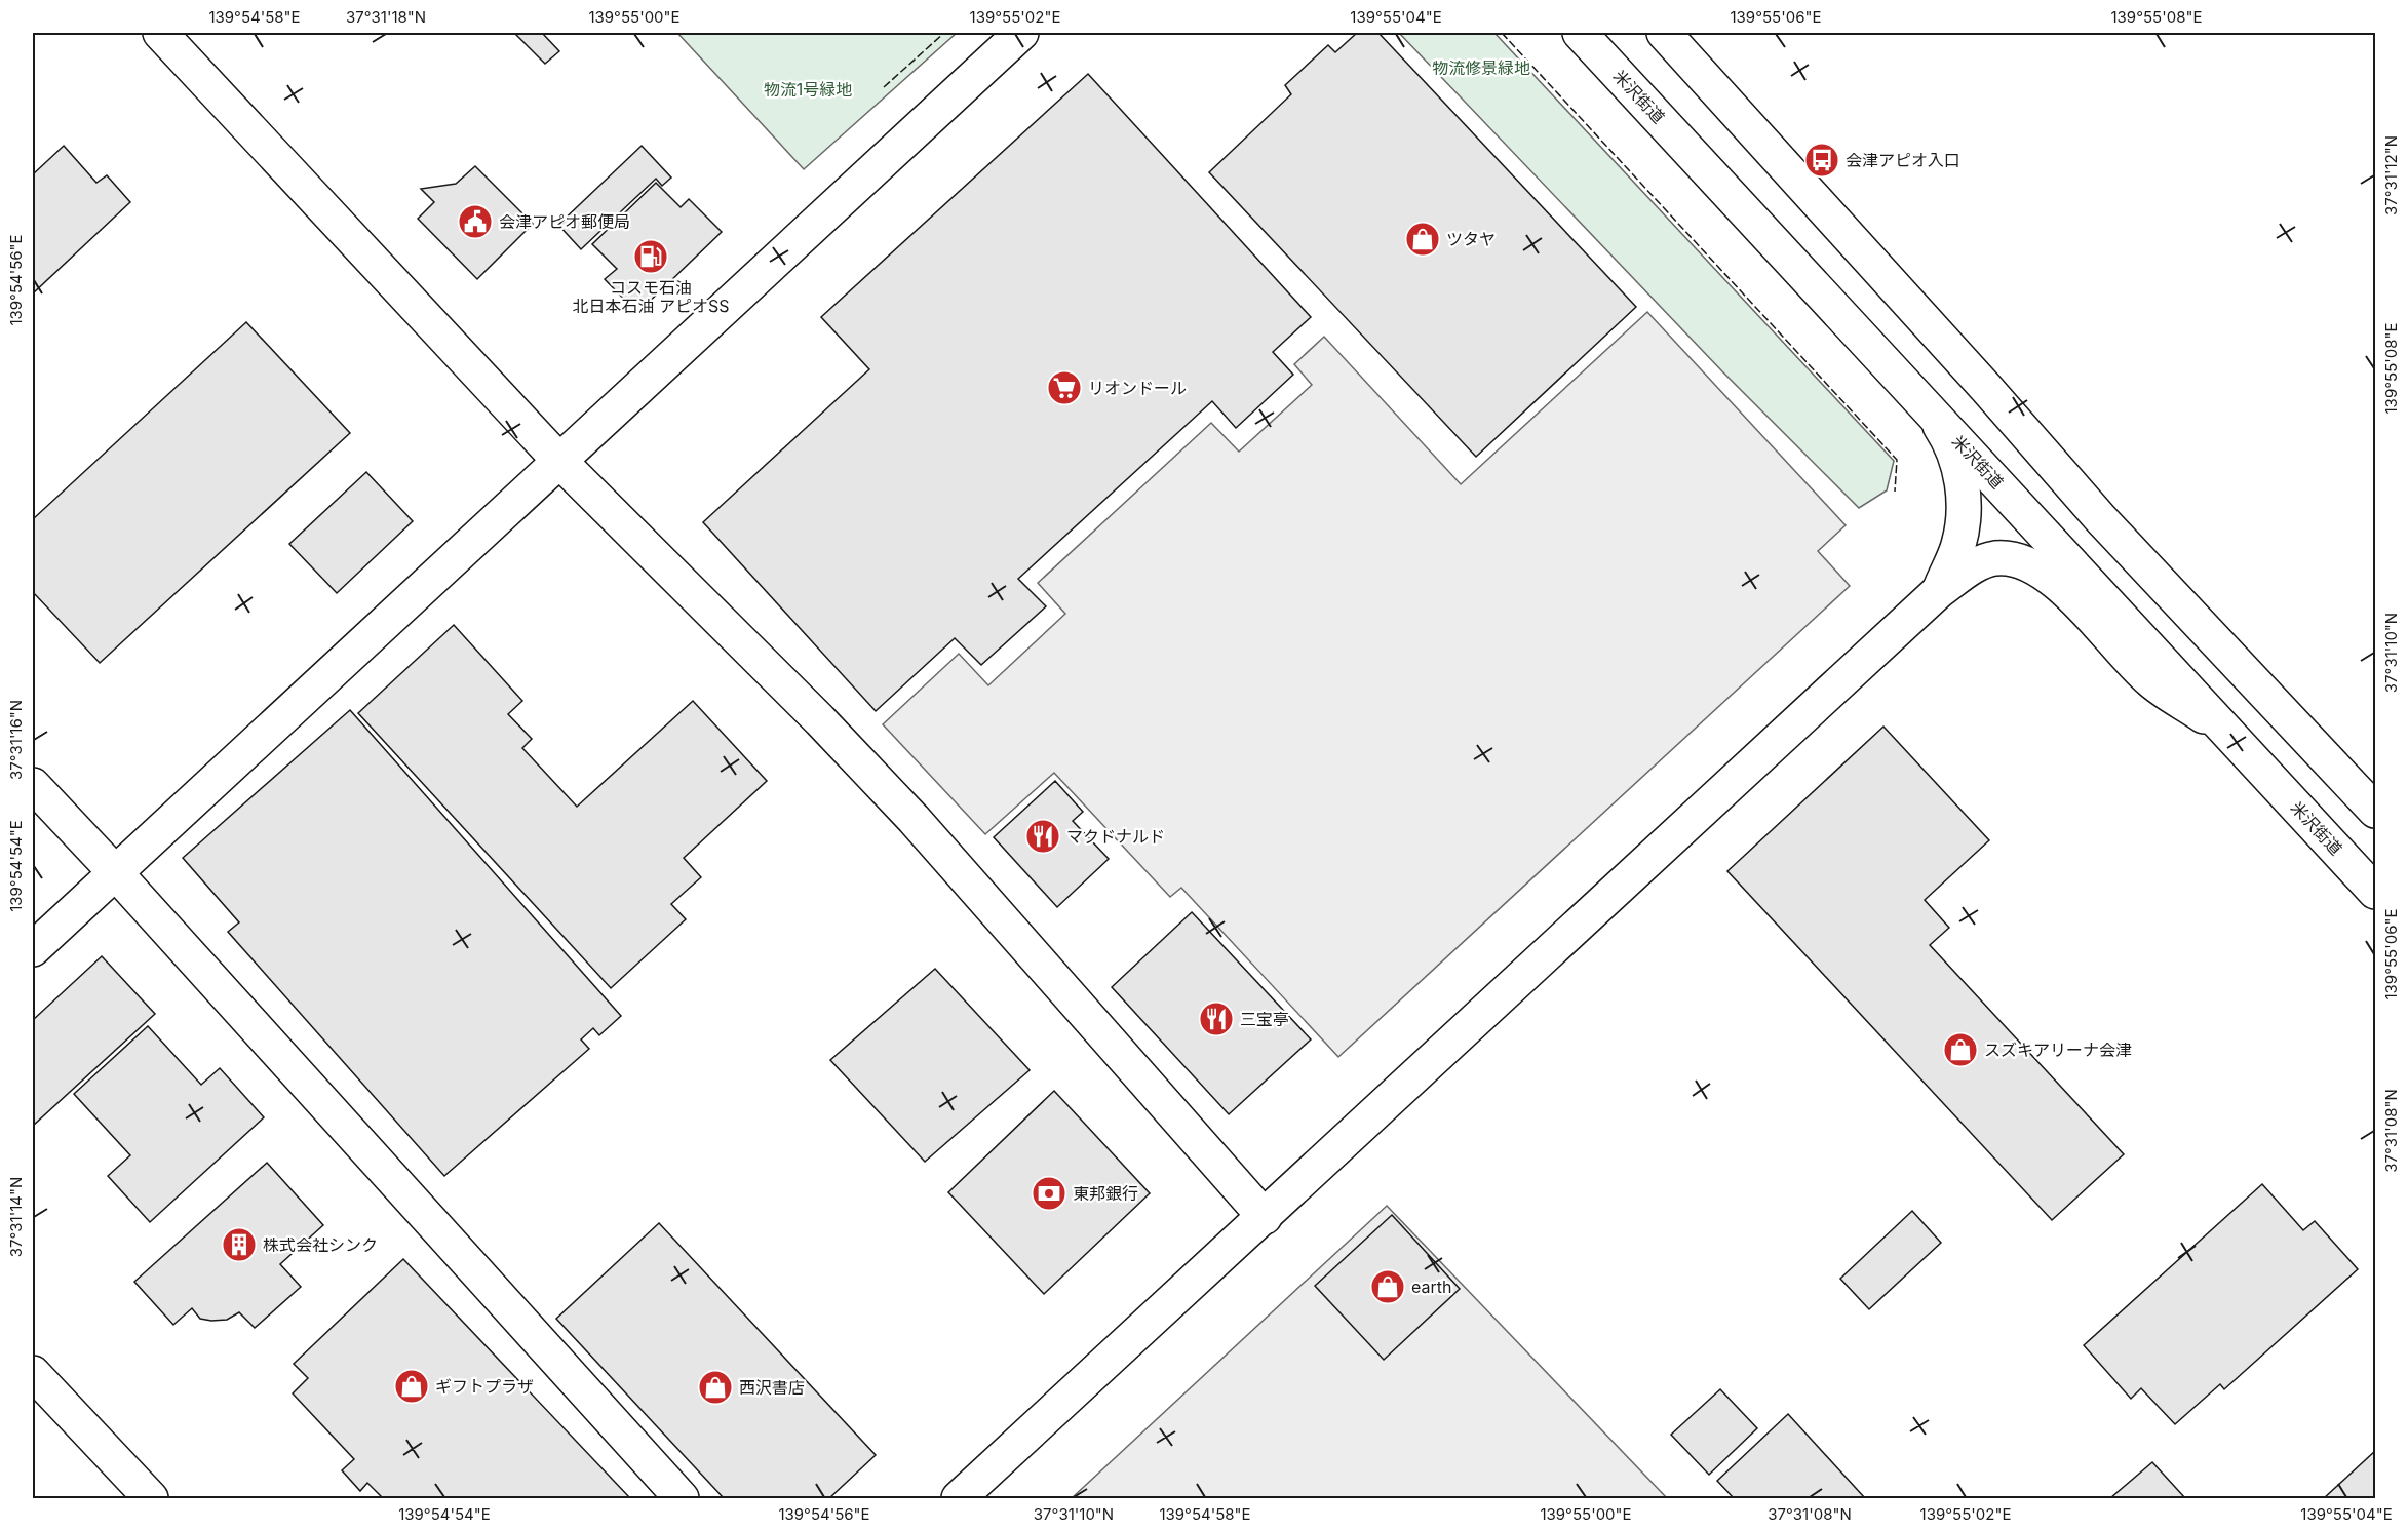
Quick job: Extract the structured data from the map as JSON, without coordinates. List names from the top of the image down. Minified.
{"streets":{"main road":["米沢街道"]},"parks":["物流修景緑地","物流1号緑地"],"places":{"bus stop":["会津アピオ入口"],"public building":["会津アピオ郵便局"],"shop":["ツタヤ","スズキアリーナ会津","earth","ギフトプラザ","西沢書店"],"fuel station":["コスモ石油 北日本石油 アピオSS"],"supermarket":["リオンドール"],"restaurant":["マクドナルド","三宝亭"],"bank":["東邦銀行"],"building":["株式会社シンク"]},"coordinates":["139°54'58\"E","37°31'18\"N","139°55'00\"E","139°55'02\"E","139°55'04\"E","139°55'06\"E","139°55'08\"E","37°31'12\"N","139°54'56\"E","37°31'10\"N","37°31'16\"N","139°54'54\"E","37°31'08\"N","37°31'14\"N"]}
